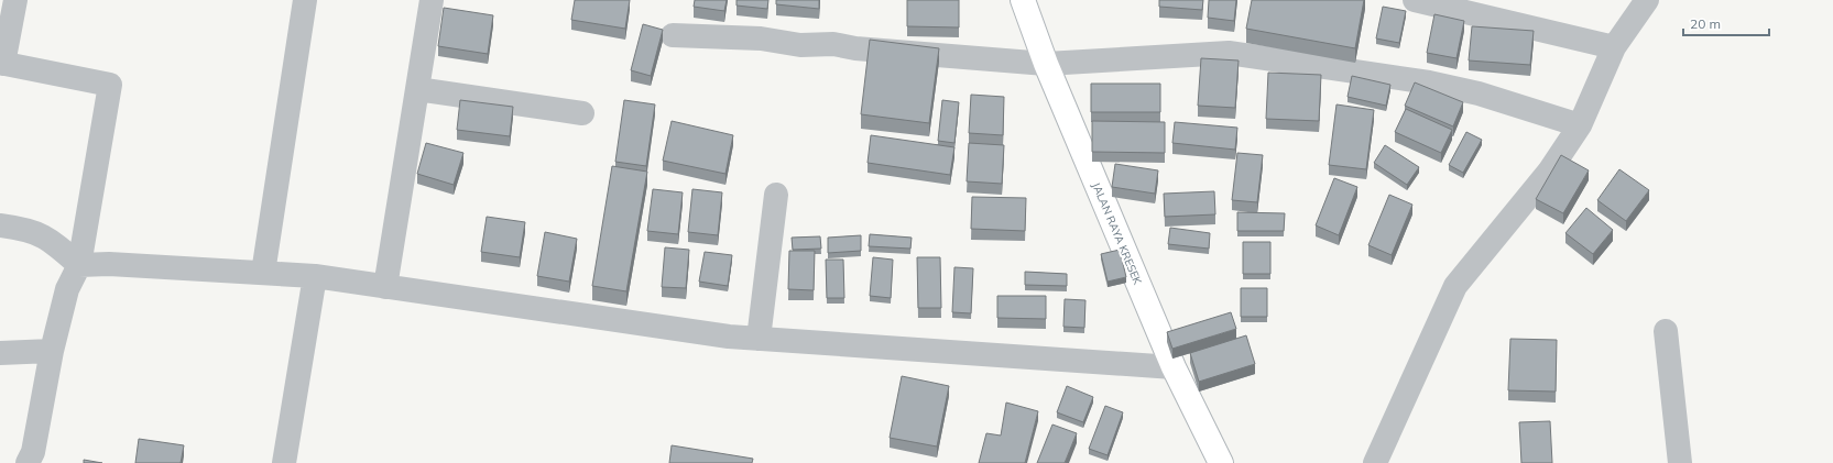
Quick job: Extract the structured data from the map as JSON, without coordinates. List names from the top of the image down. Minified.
{"streets":{"main road":["JALAN RAYA KRESEK"]},"scale_bar":"20 m"}
